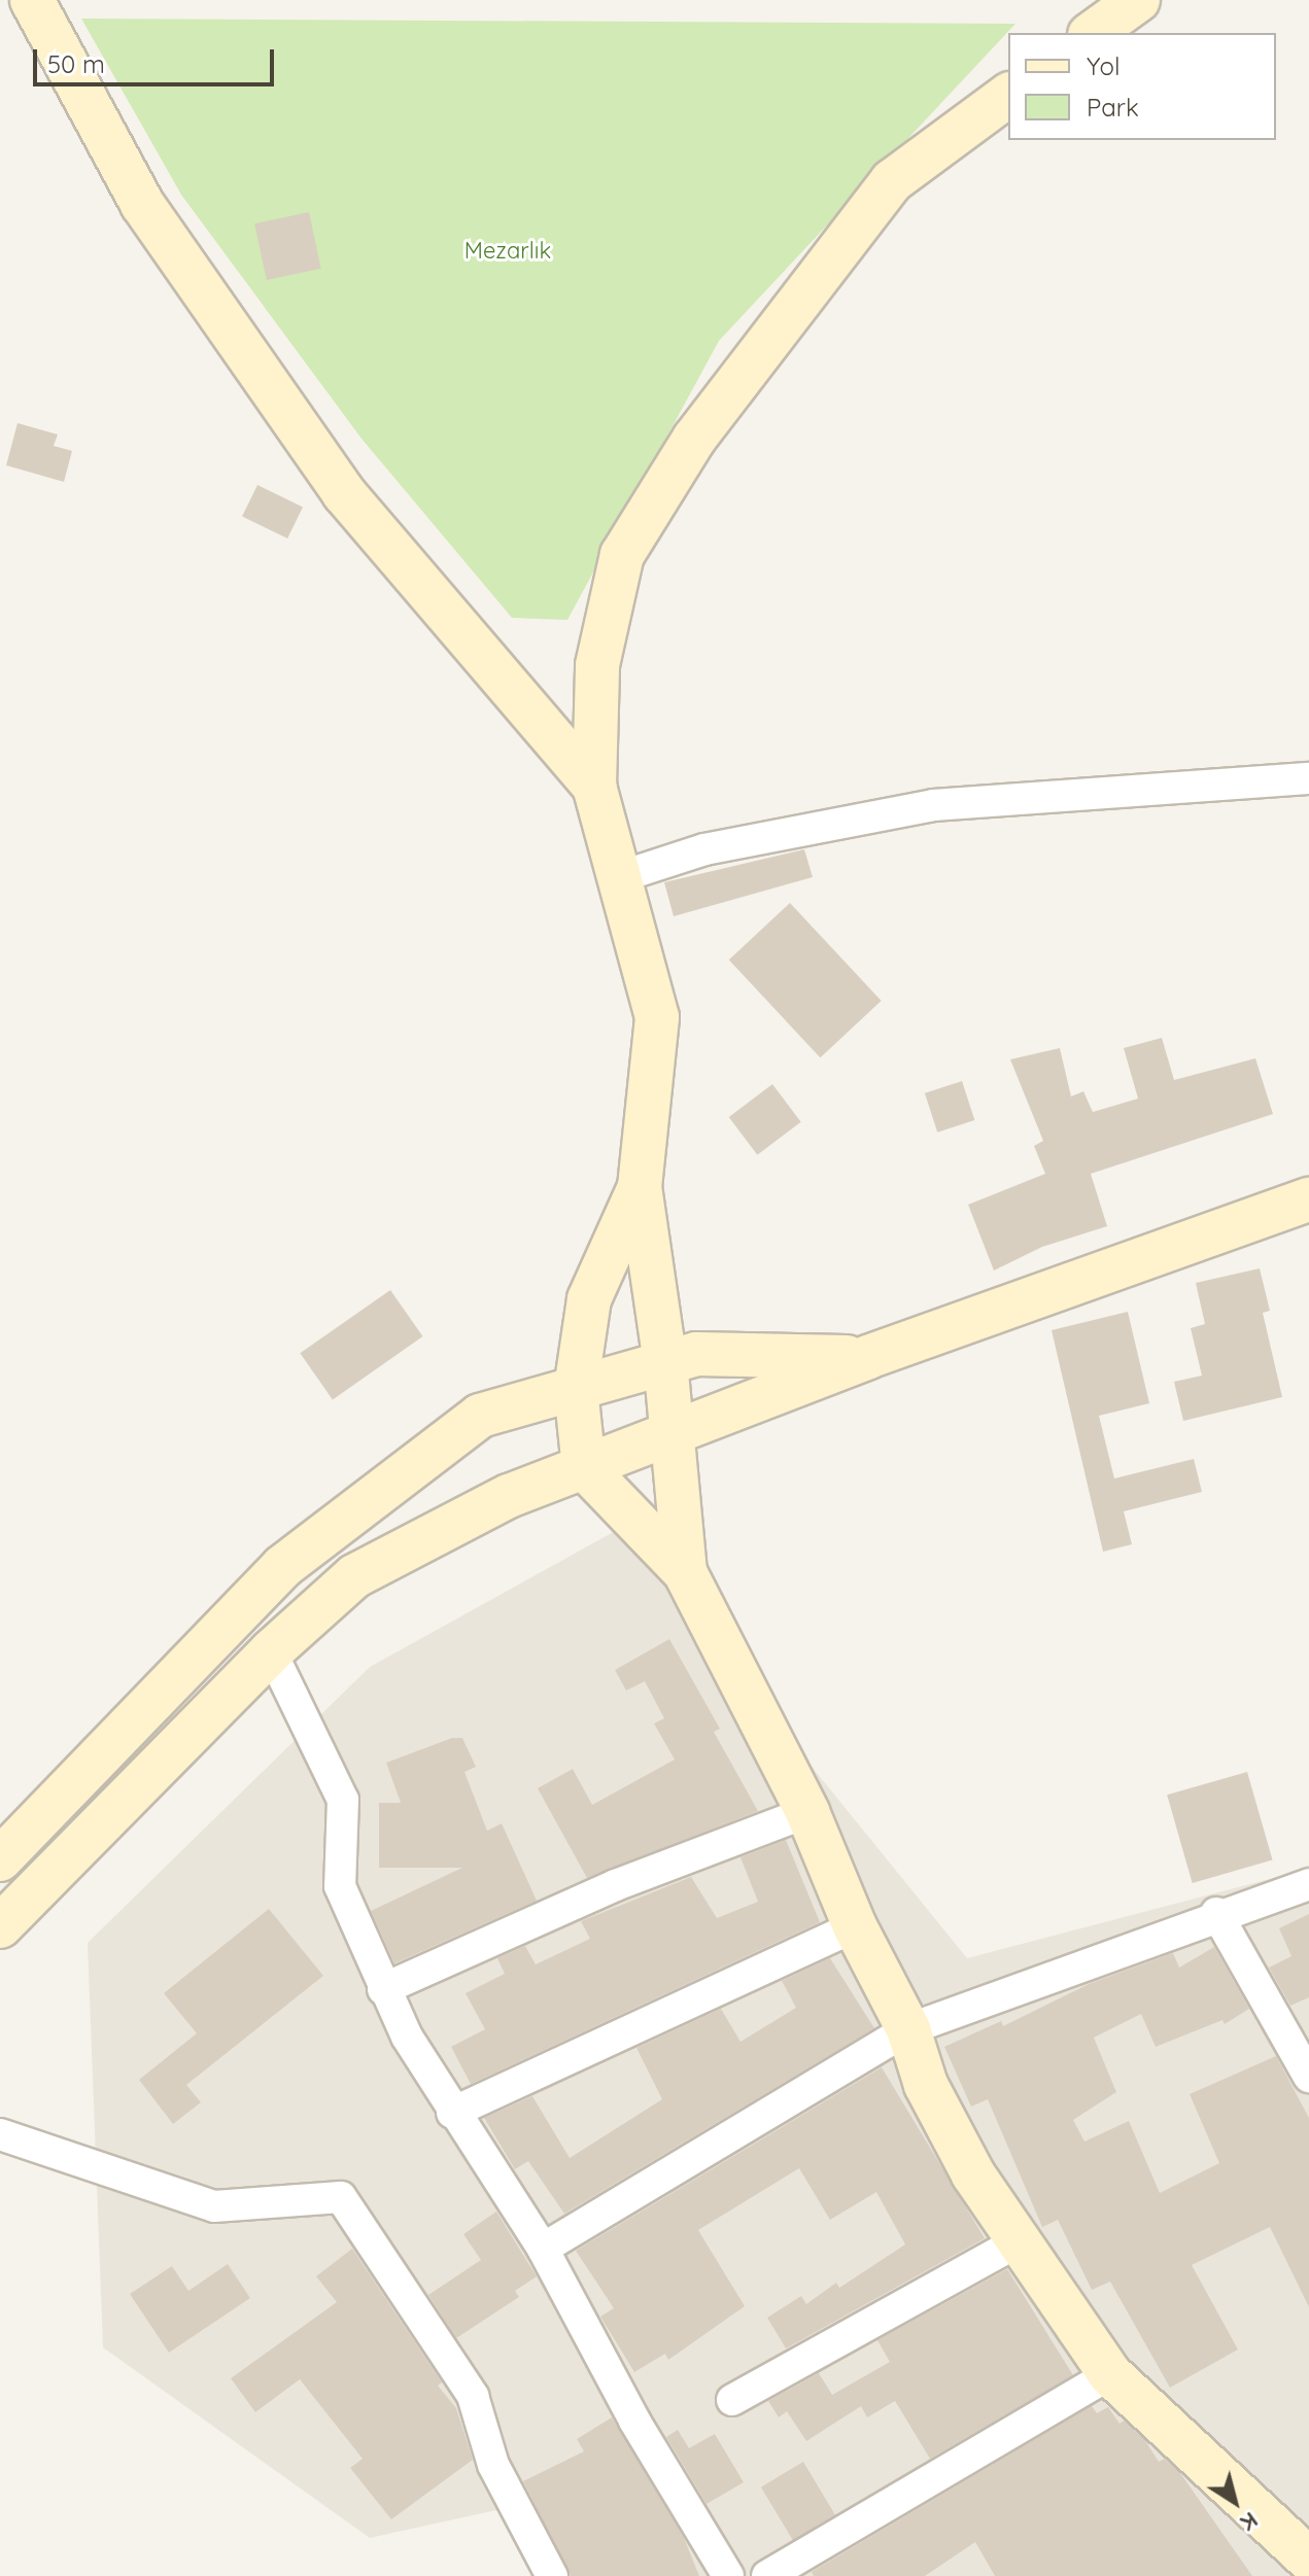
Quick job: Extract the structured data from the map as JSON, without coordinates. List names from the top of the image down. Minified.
{"parks":["Mezarlık"],"legend":["Yol","Park"],"scale_bar":"50 m","north":"bottom right"}
